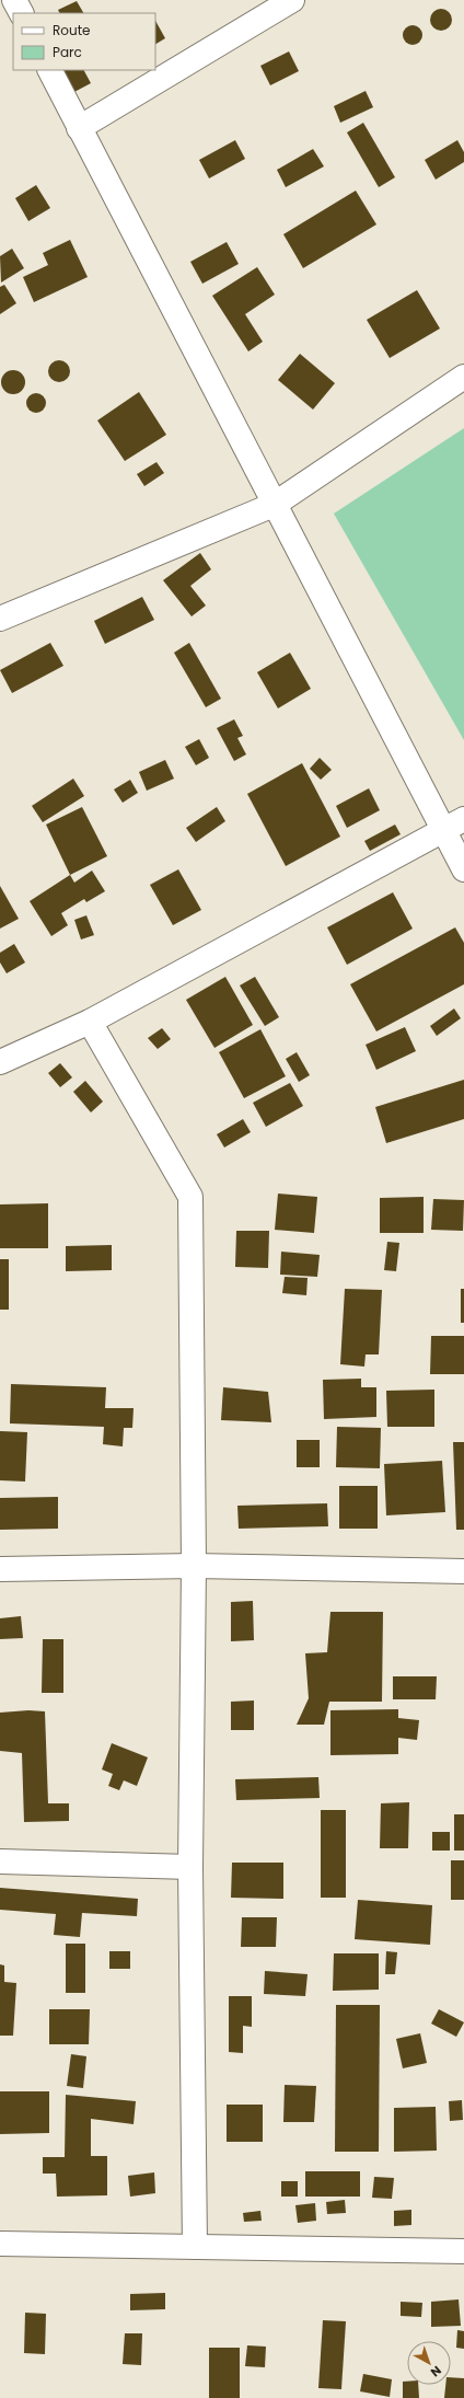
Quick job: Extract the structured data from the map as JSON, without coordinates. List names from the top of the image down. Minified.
{"legend":["Route","Parc"],"north":"bottom right"}
